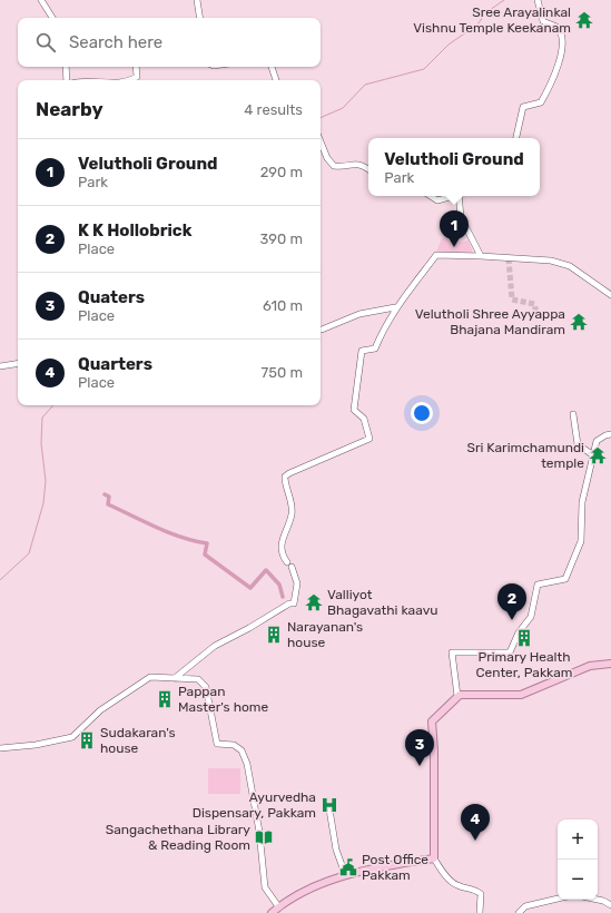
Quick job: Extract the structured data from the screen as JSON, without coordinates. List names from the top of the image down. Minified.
{"places":{"temple":["Sree Arayalinkal Vishnu Temple Keekanam","Velutholi Shree Ayyappa Bhajana Mandiram","Sri Karimchamundi temple","Valliyot Bhagavathi kaavu"],"building":["Narayanan's house","Primary Health Center, Pakkam","Pappan Master's home","Sudakaran's house"],"hospital":["Ayurvedha Dispensary, Pakkam"],"library":["Sangachethana Library & Reading Room"],"public building":["Post Office Pakkam"]},"page":{"search":"Search here","heading":["Nearby","4 results"],"popup":["Velutholi Ground","Park"],"list":[{"mark":"1","name":"Velutholi Ground","note":"Park","value":"290 m"},{"mark":"2","name":"K K Hollobrick","note":"Place","value":"390 m"},{"mark":"3","name":"Quaters","note":"Place","value":"610 m"},{"mark":"4","name":"Quarters","note":"Place","value":"750 m"}],"pins":["1","2","3","4"],"map_buttons":["+","−"]}}
